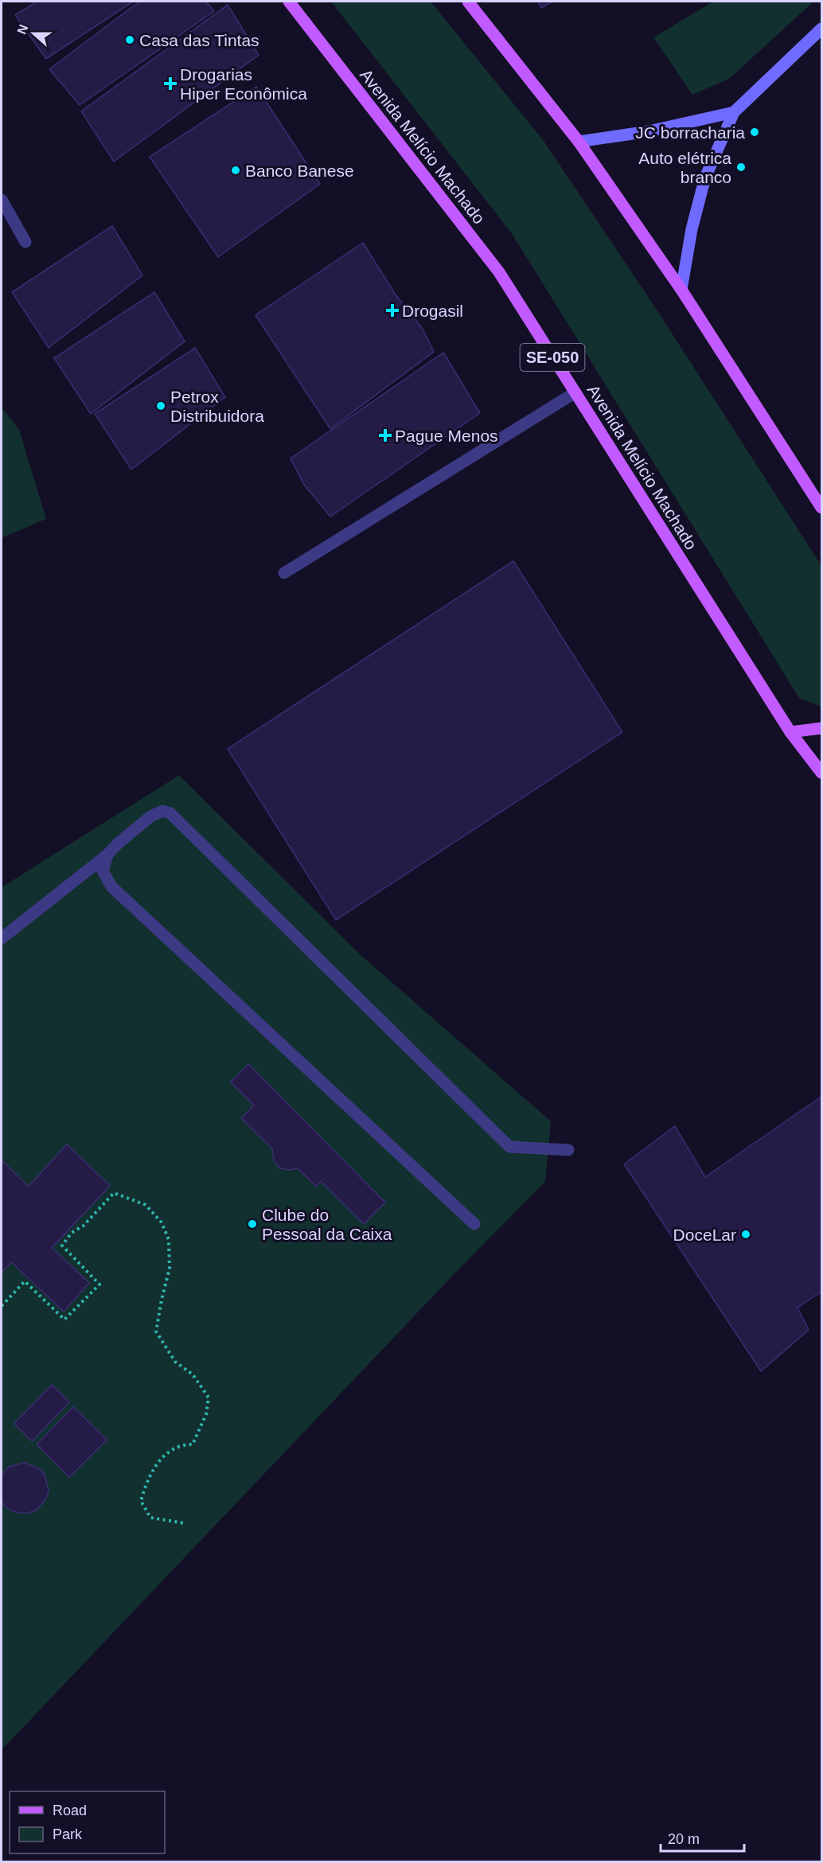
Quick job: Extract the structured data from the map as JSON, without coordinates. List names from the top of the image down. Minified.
{"streets":{"main road":["Avenida Melício Machado","SE-050"]},"places":{"other":["Casa das Tintas","JC borracharia","Auto elétrica branco","Banco Banese","Petrox Distribuidora","Clube do Pessoal da Caixa","DoceLar"],"health":["Drogarias Hiper Econômica","Drogasil","Pague Menos"]},"legend":["Road","Park"],"scale_bar":"20 m","north":"left"}
